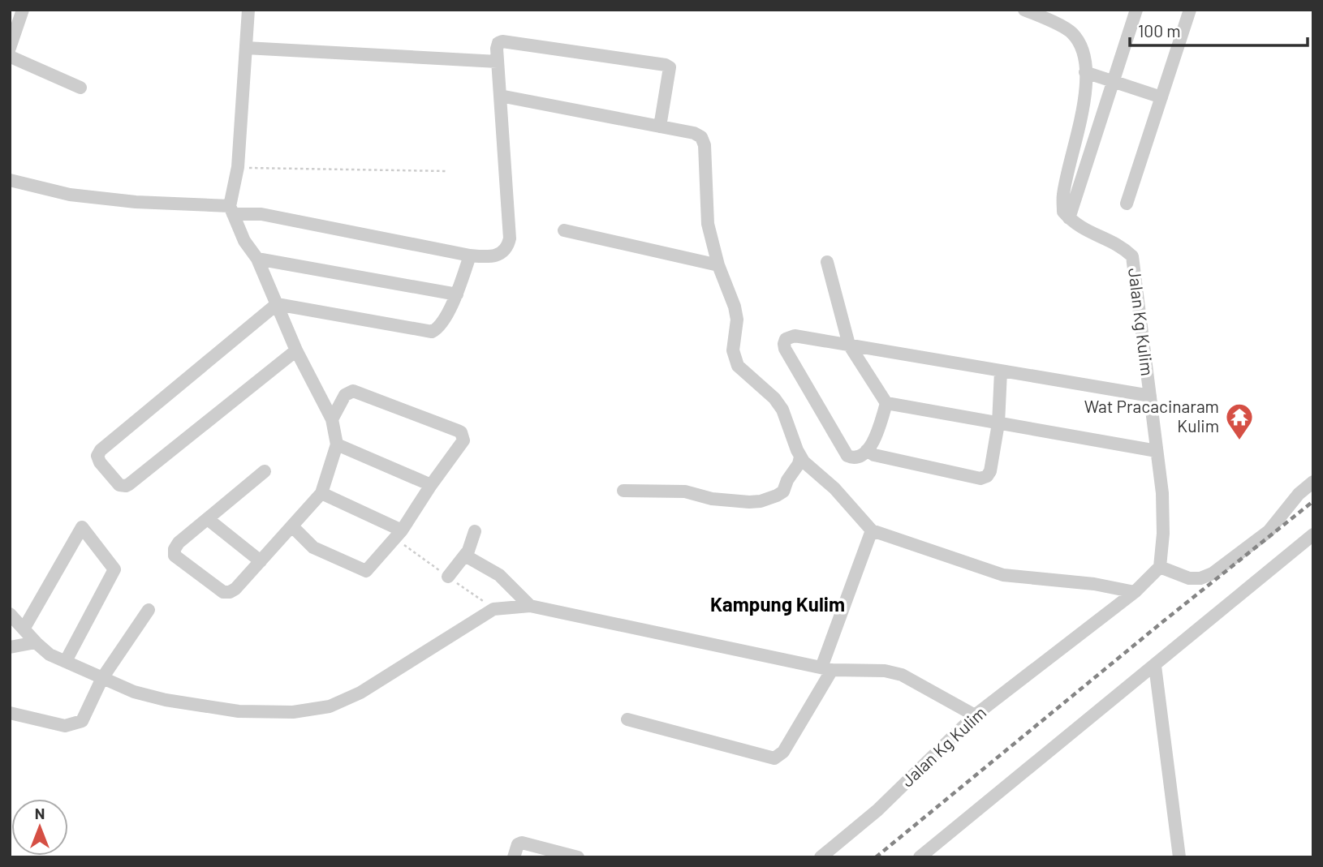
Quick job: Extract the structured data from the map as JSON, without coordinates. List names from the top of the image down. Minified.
{"streets":{"street":["Jalan Kg Kulim"]},"districts":["Kampung Kulim"],"places":{"temple":["Wat Pracacinaram Kulim"]},"scale_bar":"100 m","north":"top"}
